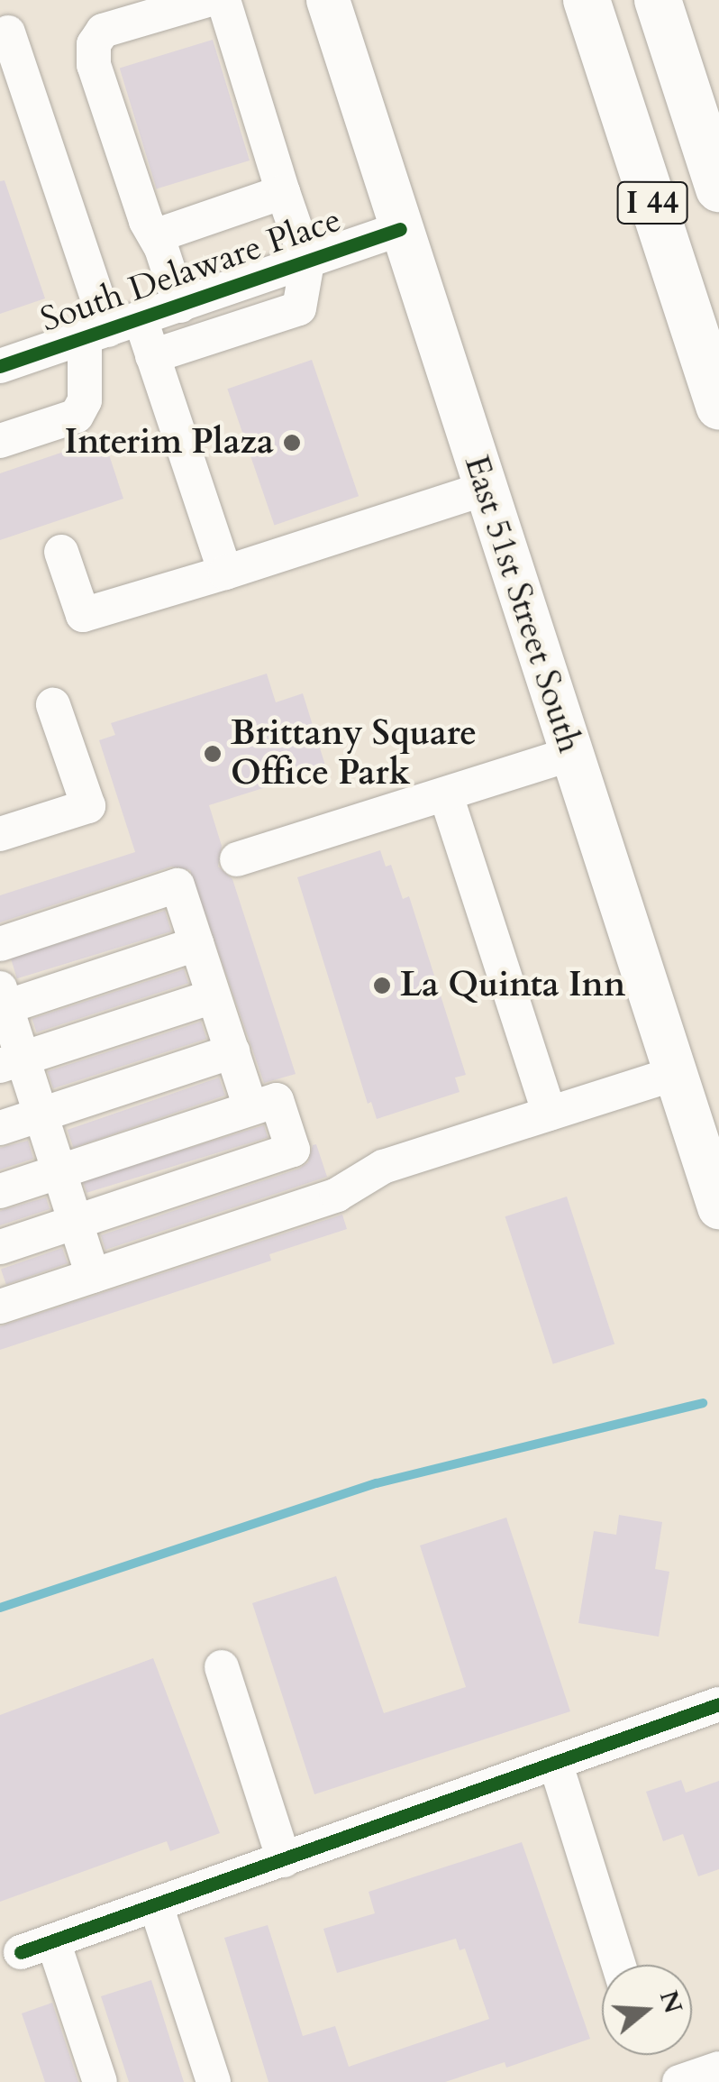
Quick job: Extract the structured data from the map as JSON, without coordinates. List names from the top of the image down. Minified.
{"streets":{"highway":["I 44"],"main road":["East 51st Street South"],"street":["South Delaware Place"]},"crossings":[["South Delaware Place","East 51st Street South"]],"places":["Interim Plaza","Brittany Square Office Park","La Quinta Inn"],"north":"right"}
